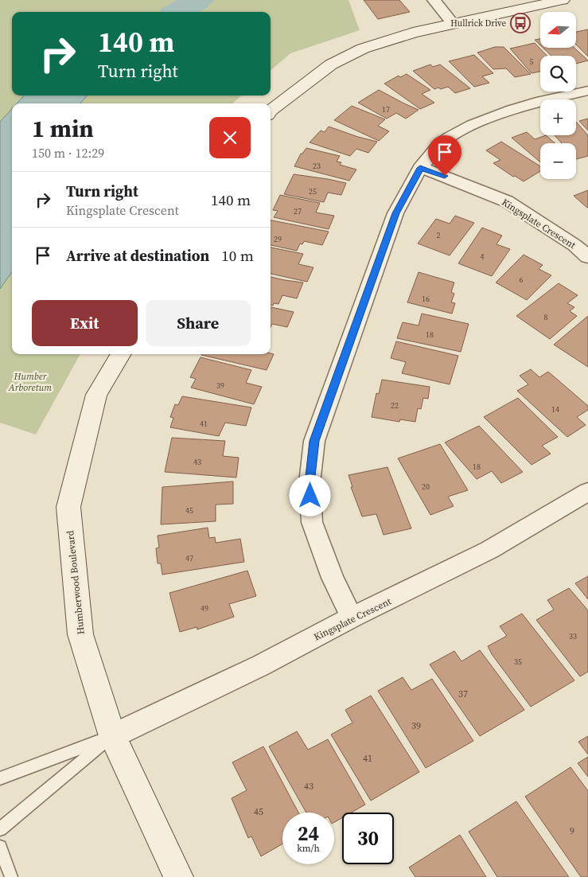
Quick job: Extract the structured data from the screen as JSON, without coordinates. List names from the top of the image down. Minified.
{"streets":{"street":["Kingsplate Crescent","Humberwood Boulevard"]},"crossings":[["Kingsplate Crescent","Humberwood Boulevard"]],"parks":["Humber Arboretum"],"places":{"bus stop":["Hullrick Drive"]},"house_numbers":["5","17","23","25","27","2","29","4","6","16","8","18","39","22","14","41","43","18","20","45","47","49","33","35","37","39","41","43","45","9"],"north":"left","page":{"map_buttons":["+","−"],"turn":["140 m","Turn right"],"heading":["1 min","150 m · 12:29"],"list":[{"name":"Turn right","note":"Kingsplate Crescent","value":"140 m"},{"name":"Arrive at destination","value":"10 m"}],"buttons":["Exit","Share"],"speed":"24 km/h","limit":"30"}}
